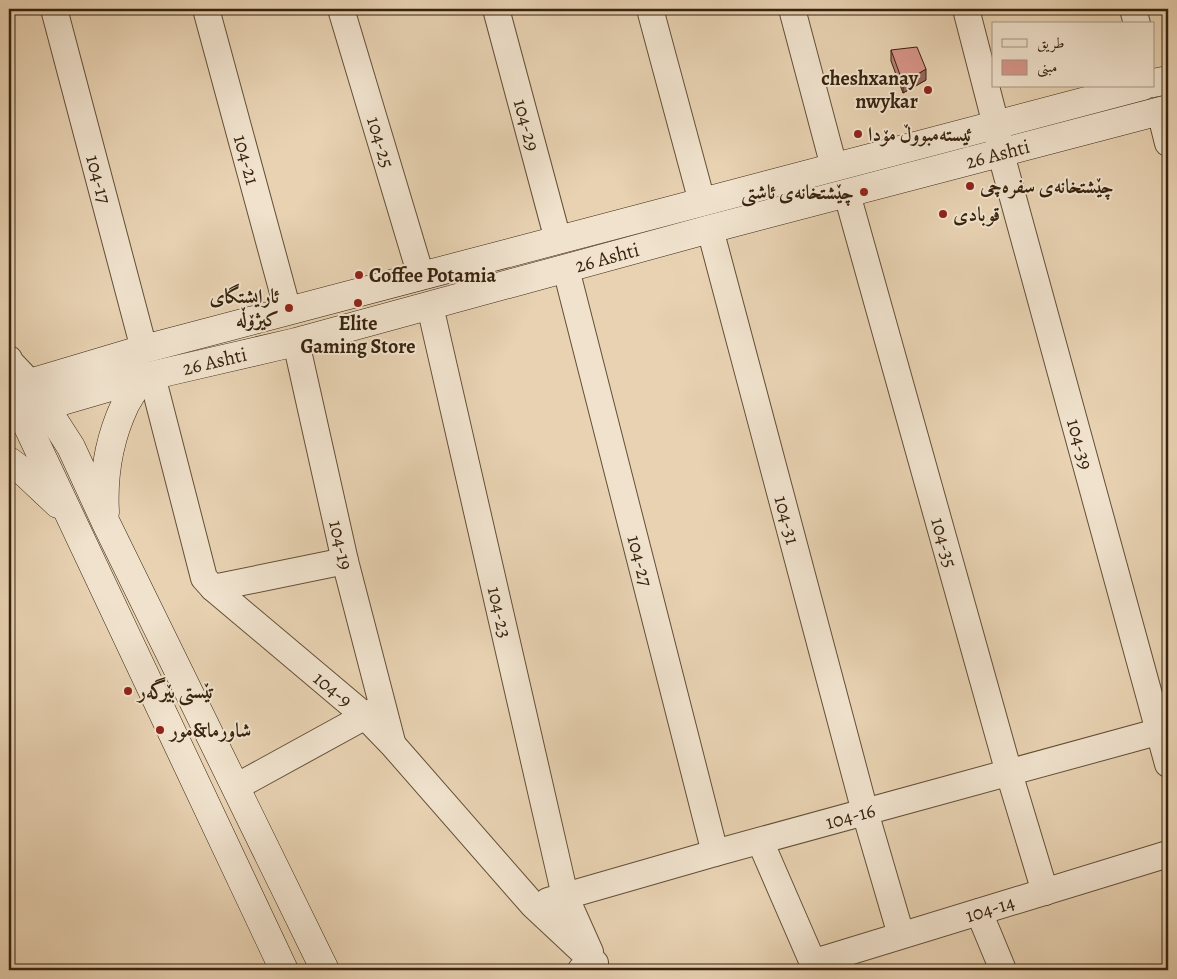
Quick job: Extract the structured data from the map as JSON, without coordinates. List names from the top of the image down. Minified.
{"streets":{"main road":["26 Ashti"],"street":["104-29","104-25","104-21","104-17","104-39","104-31","104-35","104-19","104-27","104-23","104-9","104-16","104-14"]},"crossings":[["104-29","26 Ashti"],["104-25","26 Ashti"],["26 Ashti","104-21"],["26 Ashti","104-17"],["26 Ashti","104-39"],["26 Ashti","104-31"],["26 Ashti","104-35"],["26 Ashti","104-19"],["26 Ashti","104-27"],["26 Ashti","104-23"],["26 Ashti","104-9"],["104-39","104-16"],["104-31","104-16"],["104-31","104-14"],["104-35","104-16"],["104-35","104-14"],["104-19","104-9"],["104-19","104-16"],["104-27","104-16"],["104-23","104-16"]],"places":["cheshxanay nwykar","ئیستەمبووڵ مۆدا","چێشتخانەی سفرەچی","چێشتخانەی ئاشتی","قوبادی","Coffee Potamia","Elite Gaming Store","ئارایشتگای کیژۆڵە","تێستی بێرگەر","شاورما&مور"],"legend":["طريق","مبنى"]}
